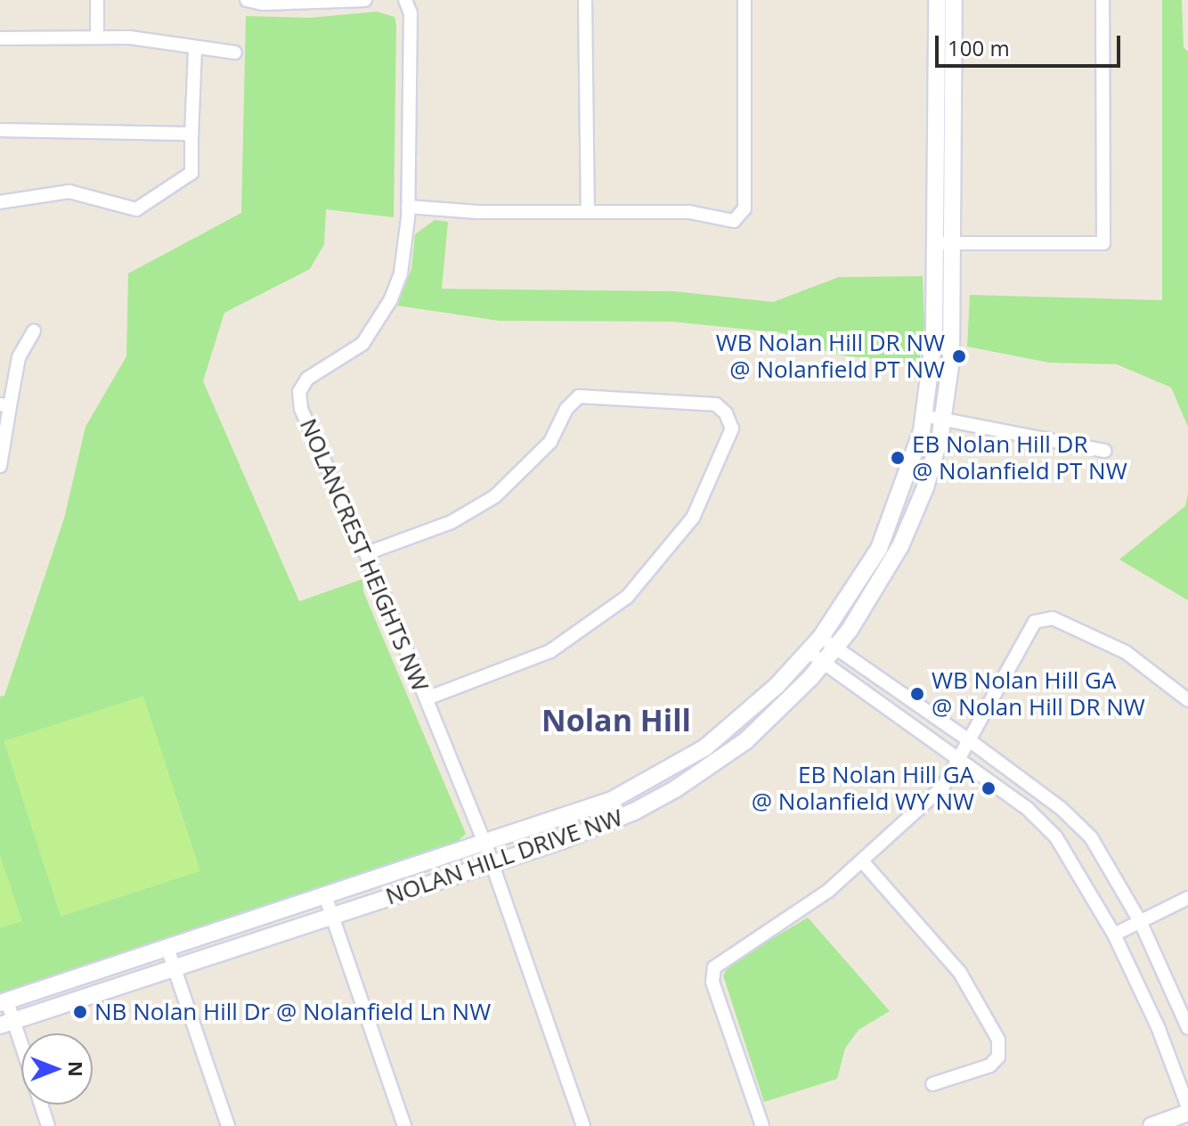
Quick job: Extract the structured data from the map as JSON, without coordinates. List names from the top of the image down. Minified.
{"streets":{"street":["NOLANCREST HEIGHTS NW","NOLAN HILL DRIVE NW"]},"crossings":[["NOLANCREST HEIGHTS NW","NOLAN HILL DRIVE NW"]],"districts":["Nolan Hill"],"places":["WB Nolan Hill DR NW @ Nolanfield PT NW","EB Nolan Hill DR @ Nolanfield PT NW","WB Nolan Hill GA @ Nolan Hill DR NW","EB Nolan Hill GA @ Nolanfield WY NW","NB Nolan Hill Dr @ Nolanfield Ln NW"],"scale_bar":"100 m","north":"right"}
